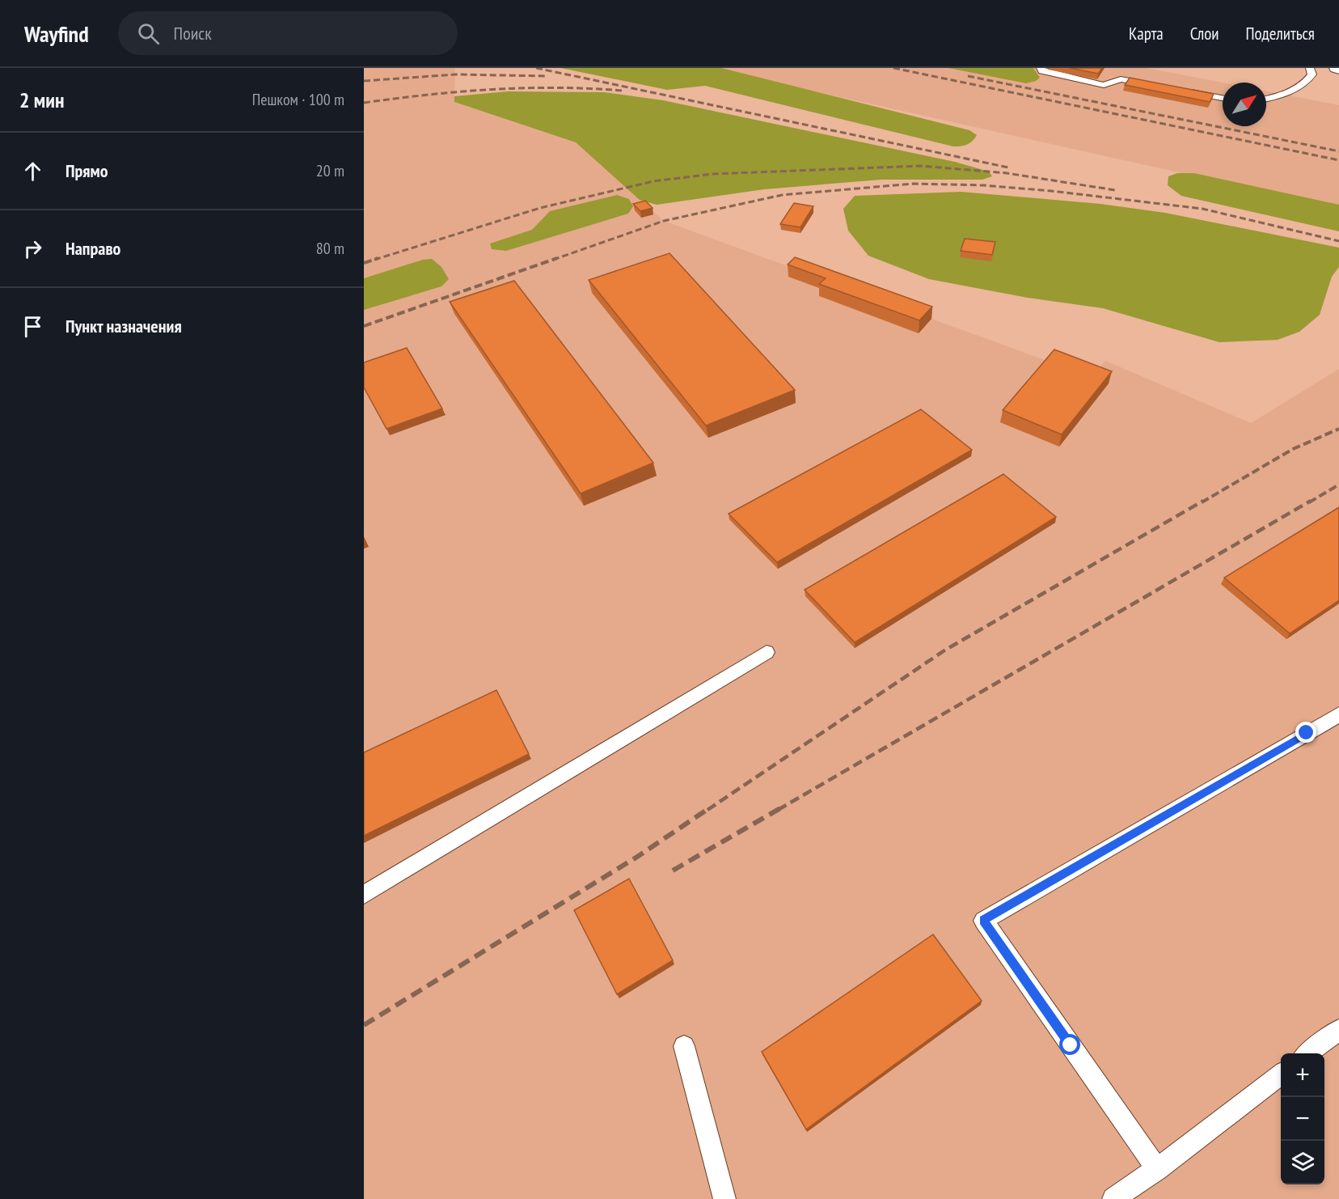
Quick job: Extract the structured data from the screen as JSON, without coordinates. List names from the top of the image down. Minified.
{"north":"top right","page":{"header":"Wayfind","search":"Поиск","nav":["Карта","Слои","Поделиться"],"heading":["2 мин","Пешком · 100 m"],"list":[["Прямо","20 m"],["Направо","80 m"],"Пункт назначения"],"map_buttons":["+","−"]}}
